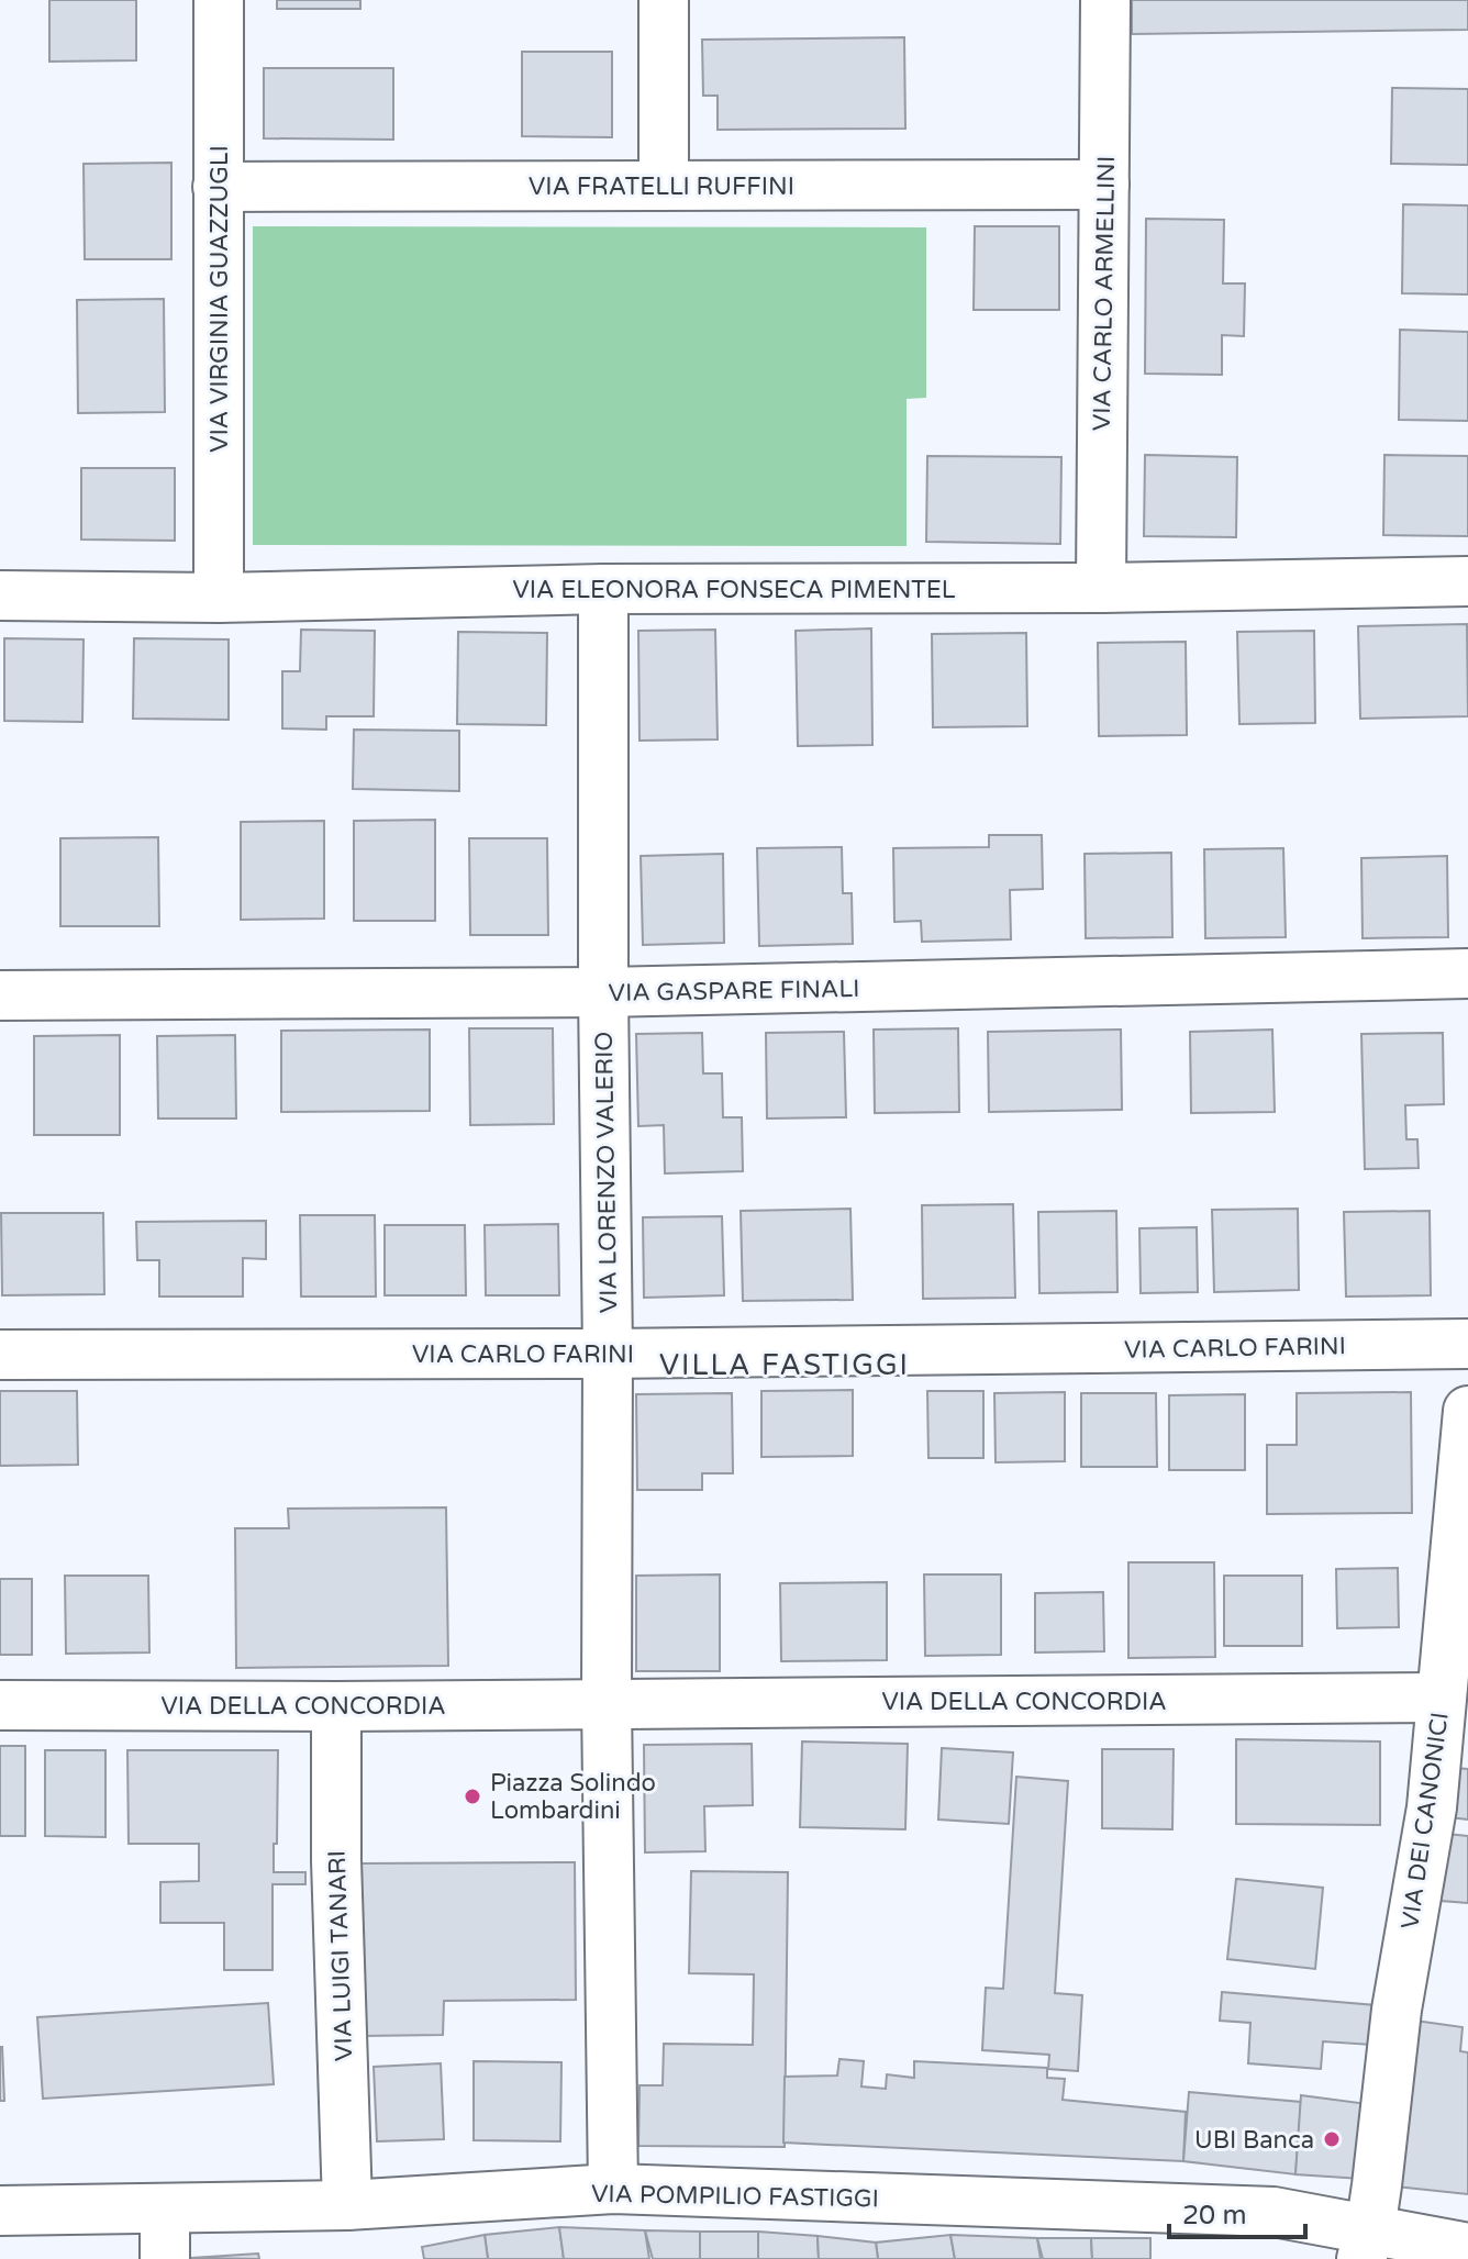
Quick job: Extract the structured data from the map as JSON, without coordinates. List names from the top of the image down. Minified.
{"streets":{"street":["VIA FRATELLI RUFFINI","VIA CARLO ARMELLINI","VIA VIRGINIA GUAZZUGLI","VIA ELEONORA FONSECA PIMENTEL","VIA GASPARE FINALI","VIA LORENZO VALERIO","VIA CARLO FARINI","VIA DELLA CONCORDIA","VIA DEI CANONICI","VIA LUIGI TANARI","VIA POMPILIO FASTIGGI"]},"crossings":[["VIA FRATELLI RUFFINI","VIA CARLO ARMELLINI"],["VIA FRATELLI RUFFINI","VIA VIRGINIA GUAZZUGLI"],["VIA CARLO ARMELLINI","VIA ELEONORA FONSECA PIMENTEL"],["VIA VIRGINIA GUAZZUGLI","VIA ELEONORA FONSECA PIMENTEL"],["VIA ELEONORA FONSECA PIMENTEL","VIA LORENZO VALERIO"],["VIA GASPARE FINALI","VIA LORENZO VALERIO"],["VIA LORENZO VALERIO","VIA CARLO FARINI"],["VIA LORENZO VALERIO","VIA DELLA CONCORDIA"],["VIA DELLA CONCORDIA","VIA DEI CANONICI"],["VIA DELLA CONCORDIA","VIA LUIGI TANARI"],["VIA DEI CANONICI","VIA POMPILIO FASTIGGI"],["VIA LUIGI TANARI","VIA POMPILIO FASTIGGI"]],"districts":["VILLA FASTIGGI"],"places":["Piazza Solindo Lombardini","UBI Banca"],"scale_bar":"20 m"}
